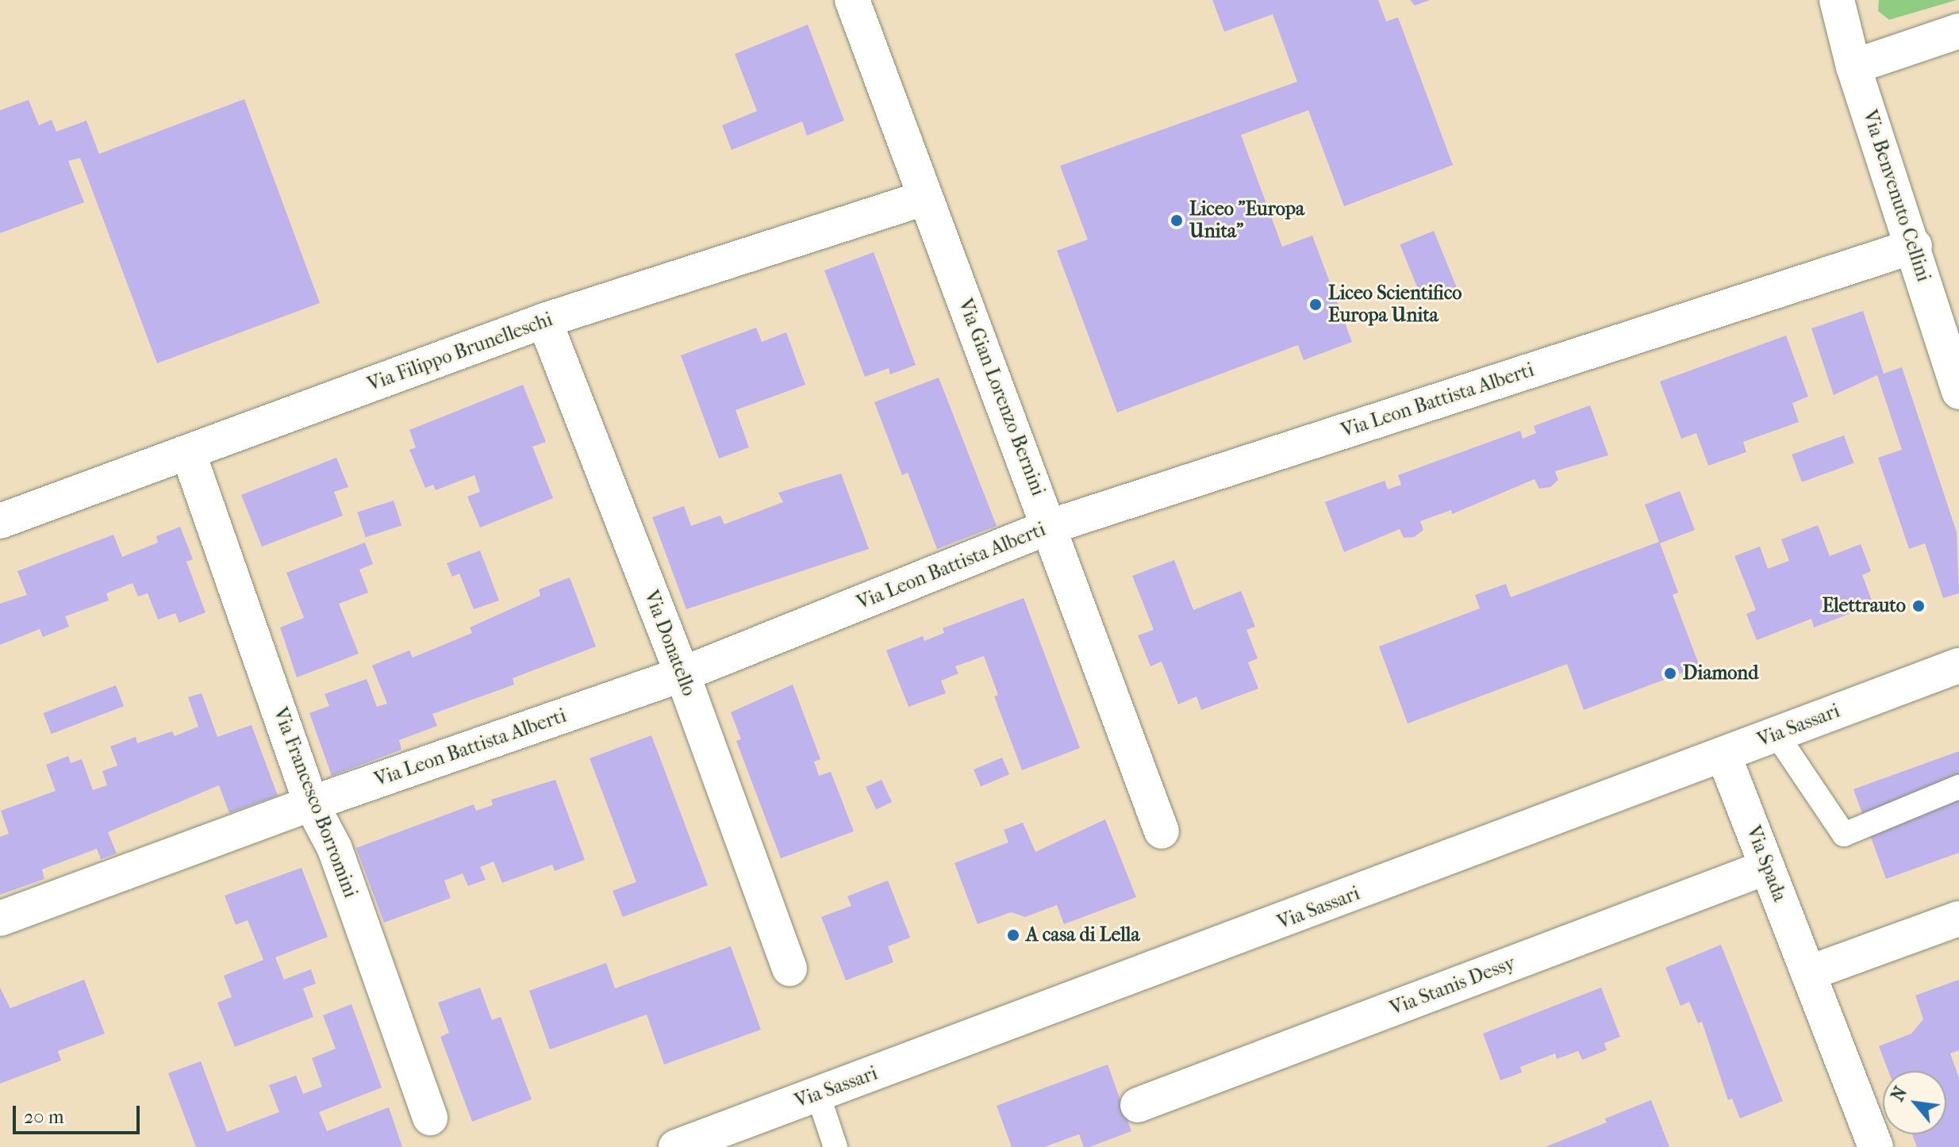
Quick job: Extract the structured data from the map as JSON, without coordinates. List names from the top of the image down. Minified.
{"streets":{"street":["Via Benvenuto Cellini","Via Filippo Brunelleschi","Via Gian Lorenzo Bernini","Via Leon Battista Alberti","Via Donatello","Via Sassari","Via Francesco Borromini","Via Spada","Via Stanis Dessy"]},"crossings":[["Via Benvenuto Cellini","Via Leon Battista Alberti"],["Via Filippo Brunelleschi","Via Gian Lorenzo Bernini"],["Via Filippo Brunelleschi","Via Donatello"],["Via Filippo Brunelleschi","Via Francesco Borromini"],["Via Gian Lorenzo Bernini","Via Leon Battista Alberti"],["Via Leon Battista Alberti","Via Donatello"],["Via Leon Battista Alberti","Via Francesco Borromini"],["Via Sassari","Via Spada"],["Via Spada","Via Stanis Dessy"]],"places":["Liceo \"Europa Unita\"","Liceo Scientifico Europa Unita","Elettrauto","Diamond","A casa di Lella"],"scale_bar":"20 m","north":"top left"}
